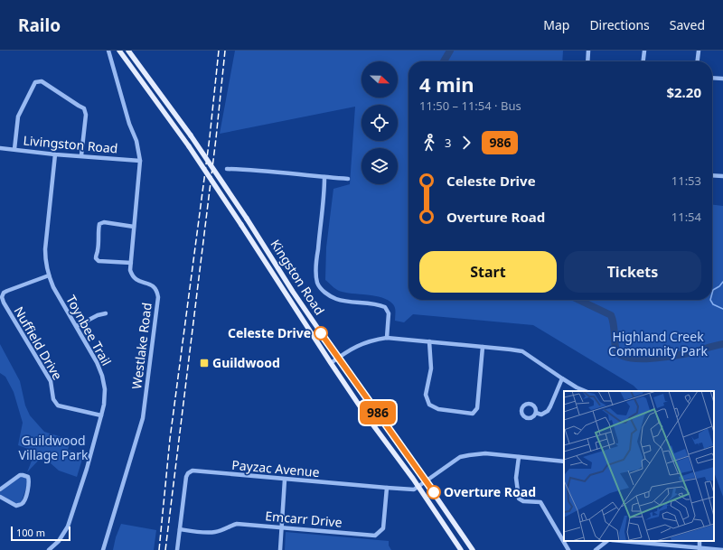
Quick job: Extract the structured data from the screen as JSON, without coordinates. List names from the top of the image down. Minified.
{"streets":{"main road":["Kingston Road"],"street":["Livingston Road","Toynbee Trail","Nuffield Drive","Westlake Road","Payzac Avenue","Emcarr Drive"]},"crossings":[["Livingston Road","Toynbee Trail"],["Livingston Road","Westlake Road"],["Kingston Road","Payzac Avenue"],["Toynbee Trail","Nuffield Drive"],["Payzac Avenue","Emcarr Drive"]],"parks":["Highland Creek Community Park","Guildwood Village Park"],"places":{"other":["Celeste Drive","Overture Road"],"transit":["Guildwood"]},"lines":["bus line 986"],"scale_bar":"100 m","north":"right","page":{"header":"Railo","nav":["Map","Directions","Saved"],"on_map":"986","heading":["4 min","11:50 – 11:54 · Bus","$2.20"],"legs":["3","986"],"list":[{"name":"Celeste Drive","value":"11:53"},{"name":"Overture Road","value":"11:54"}],"buttons":["Start","Tickets"],"scale":"100 m"}}
